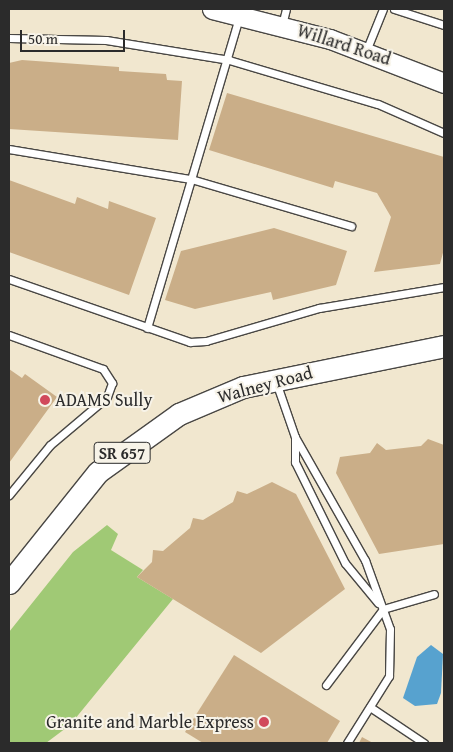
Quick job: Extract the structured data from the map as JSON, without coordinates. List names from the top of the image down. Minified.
{"streets":{"main road":["Willard Road","Walney Road","SR 657"]},"places":["ADAMS Sully","Granite and Marble Express"],"scale_bar":"50 m"}
